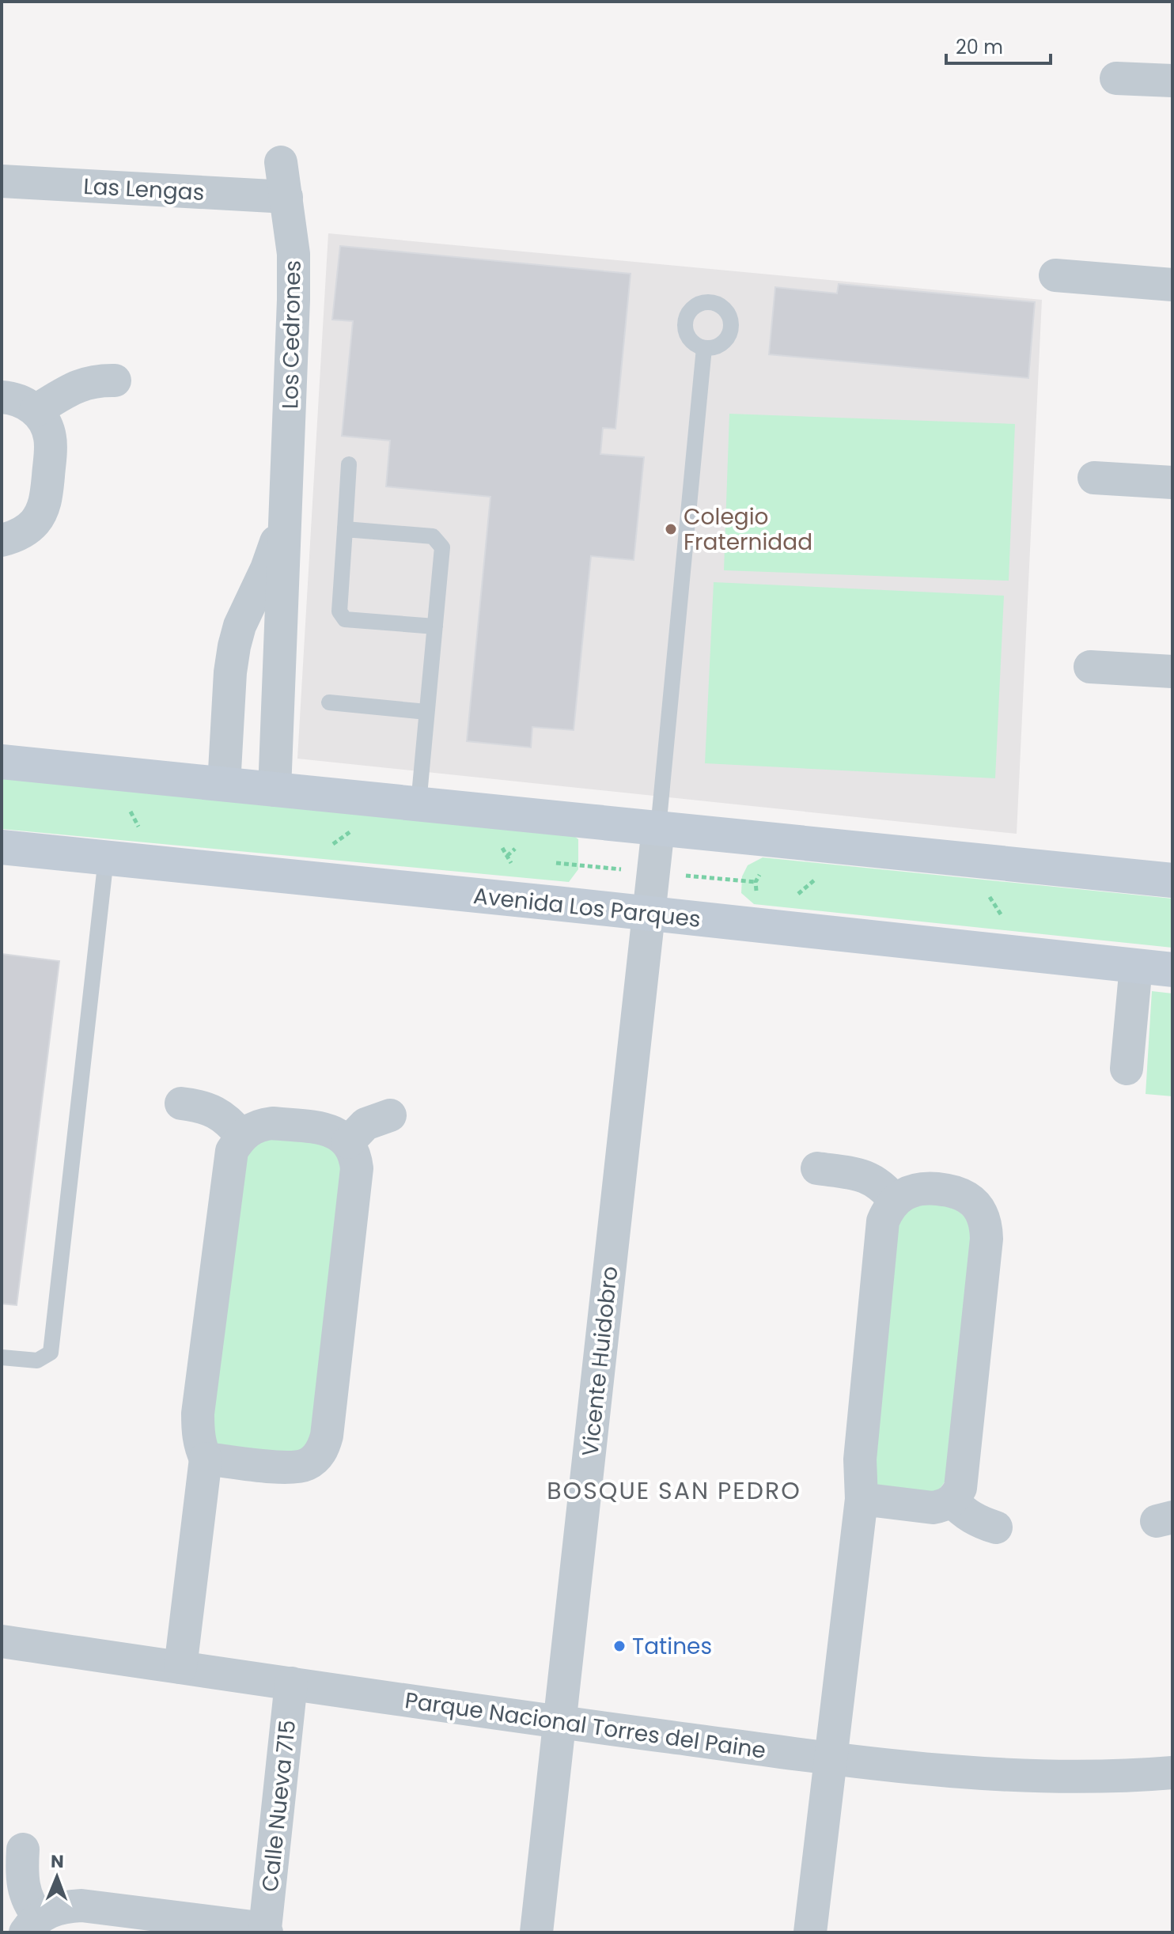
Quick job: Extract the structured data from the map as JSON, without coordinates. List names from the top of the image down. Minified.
{"streets":{"main road":["Avenida Los Parques"],"street":["Las Lengas","Los Cedrones","Vicente Huidobro","Parque Nacional Torres del Paine","Calle Nueva 715"]},"crossings":[["Las Lengas","Los Cedrones"],["Avenida Los Parques","Vicente Huidobro"],["Vicente Huidobro","Parque Nacional Torres del Paine"],["Parque Nacional Torres del Paine","Calle Nueva 715"]],"districts":["BOSQUE SAN PEDRO"],"places":["Colegio Fraternidad","Tatines"],"scale_bar":"20 m","north":"top"}
